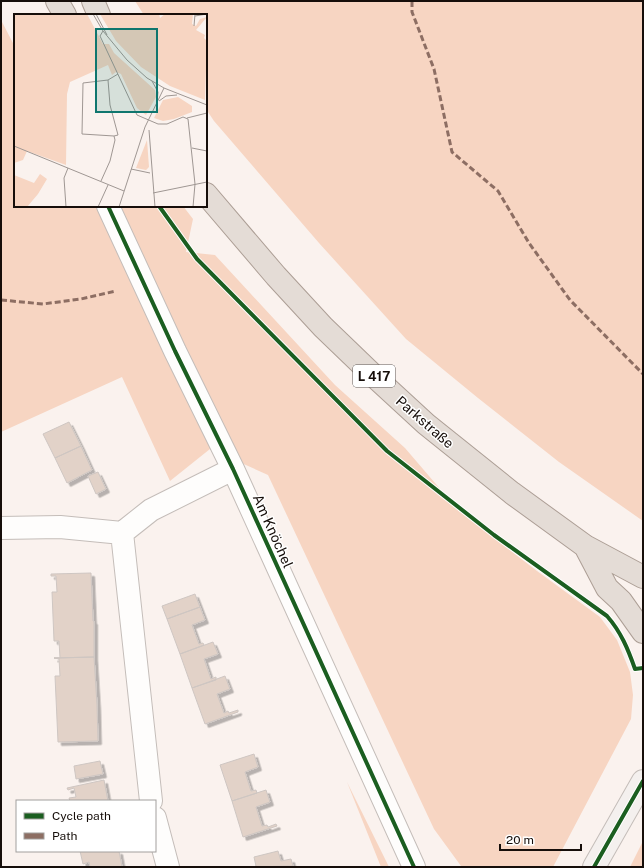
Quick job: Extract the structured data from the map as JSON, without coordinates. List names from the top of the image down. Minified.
{"streets":{"highway":["L 417","Parkstraße"],"street":["Am Knöchel"]},"legend":["Cycle path","Path"],"scale_bar":"20 m"}
